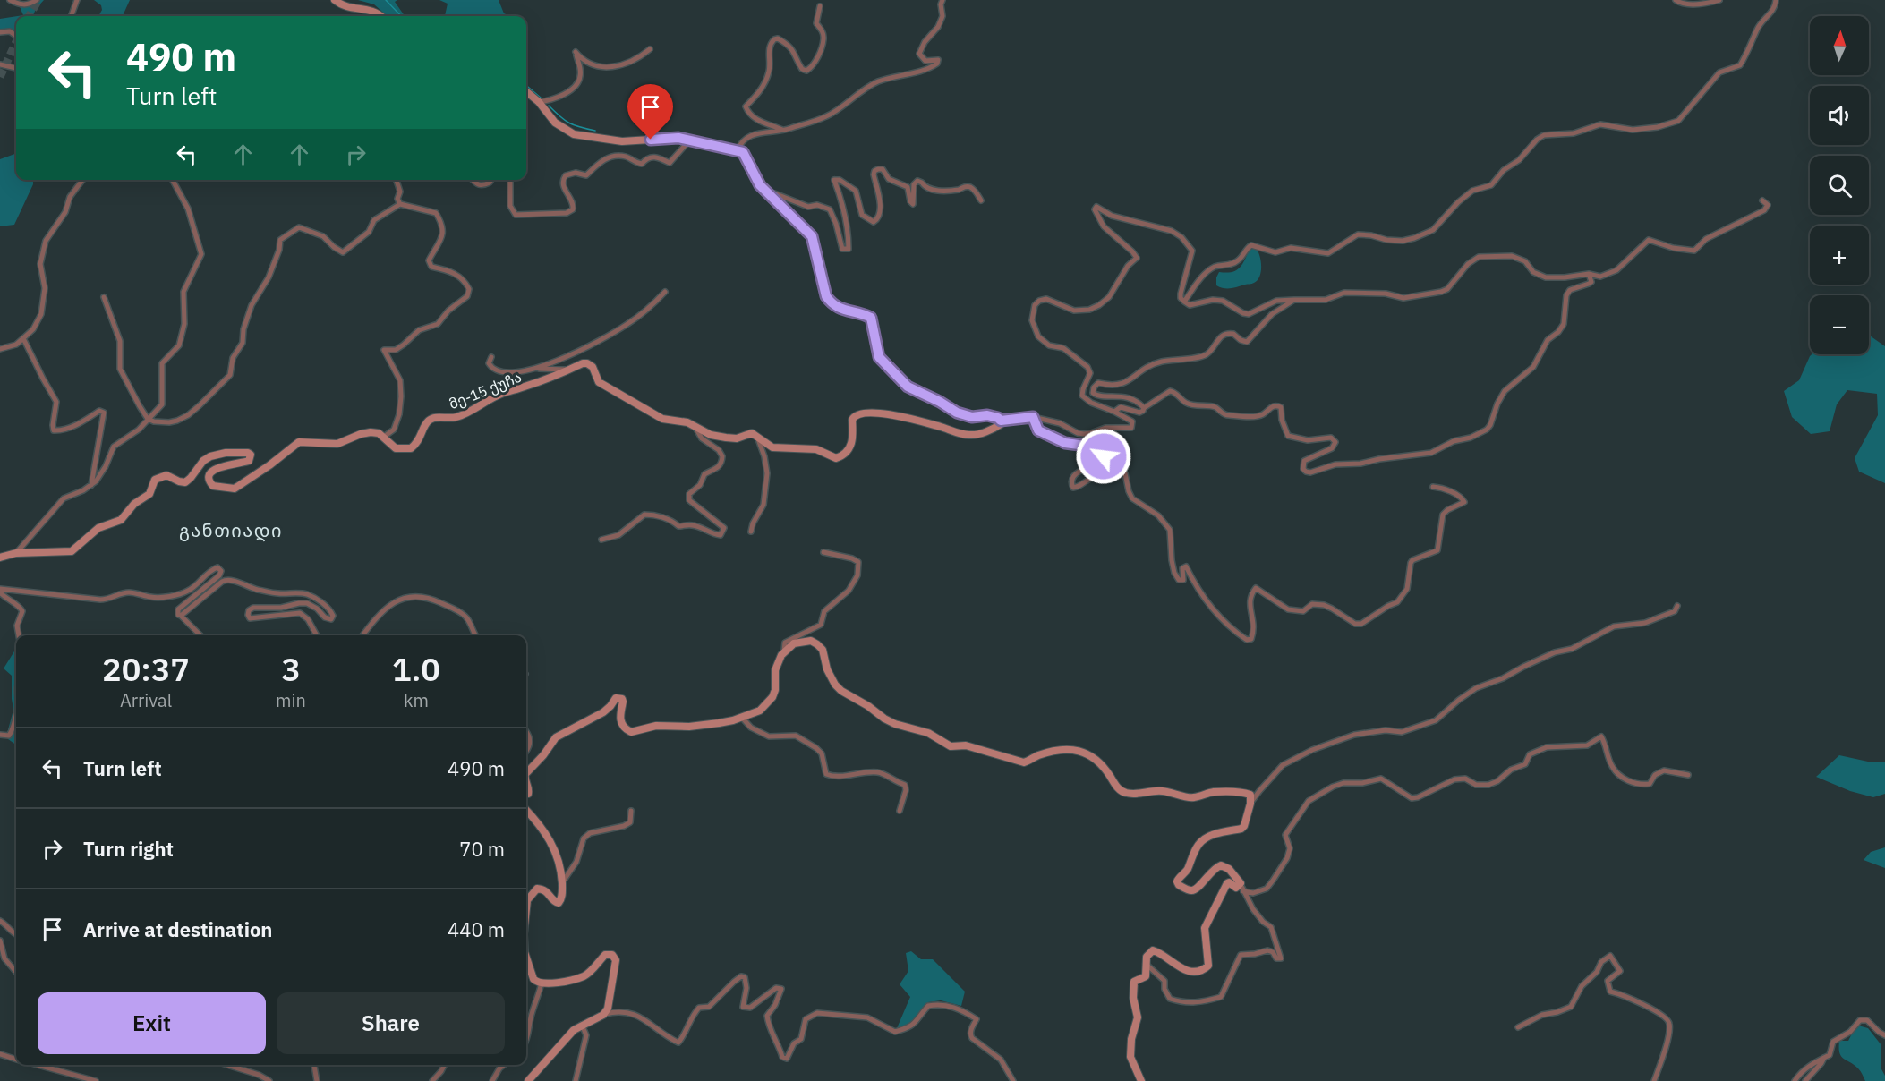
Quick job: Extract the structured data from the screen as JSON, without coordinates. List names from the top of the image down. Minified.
{"streets":{"street":["მე-15 ქუჩა"]},"districts":["განთიადი"],"north":"top","page":{"map_buttons":["+","−"],"turn":["490 m","Turn left"],"eta":["20:37","Arrival","3","min","1.0","km"],"list":[{"name":"Turn left","value":"490 m"},{"name":"Turn right","value":"70 m"},{"name":"Arrive at destination","value":"440 m"}],"buttons":["Exit","Share"]}}
